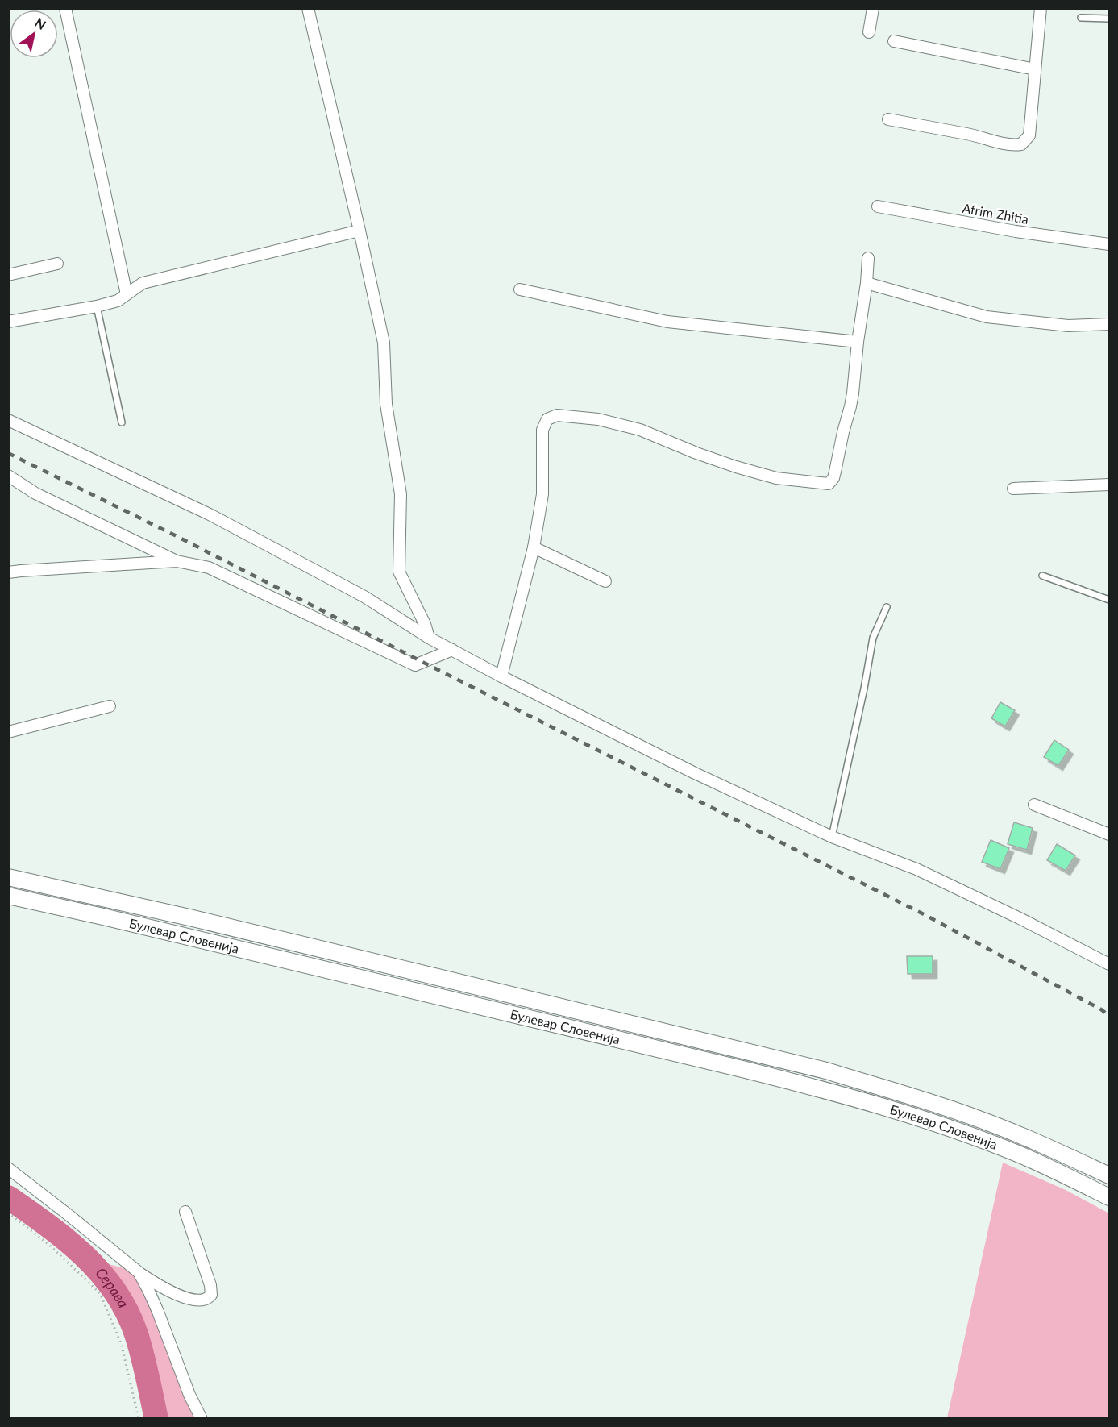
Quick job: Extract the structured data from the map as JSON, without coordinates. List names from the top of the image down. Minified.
{"streets":{"street":["Afrim Zhitia","Булевар Словенија"]},"water":["Серава"],"north":"top right"}
